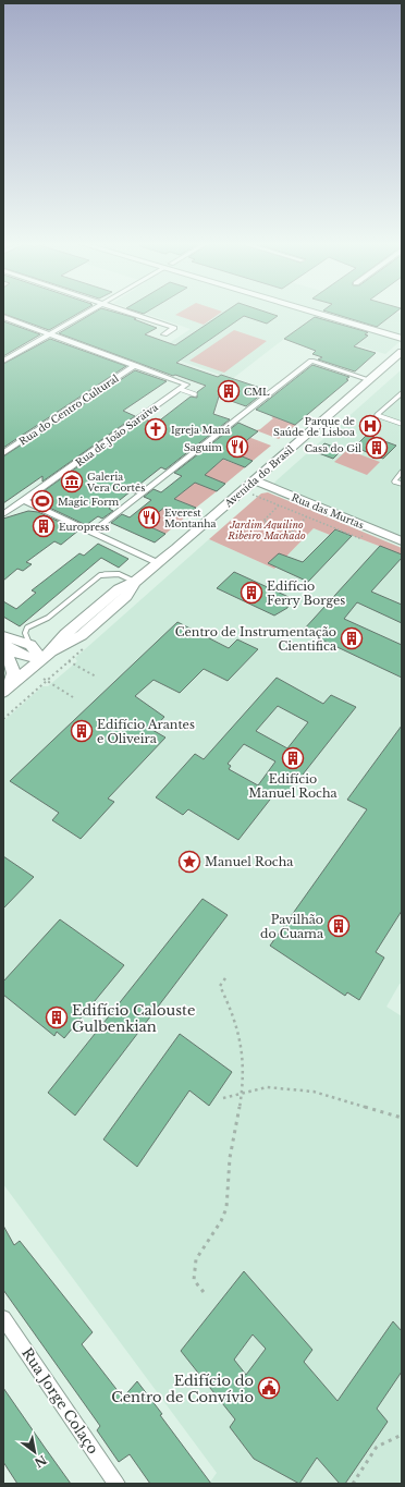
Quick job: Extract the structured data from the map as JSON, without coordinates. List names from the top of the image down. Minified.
{"streets":{"main road":["Avenida do Brasil","Rua das Murtas"],"street":["Rua do Centro Cultural","Rua de João Saraiva","Rua Jorge Colaço"]},"crossings":[["Rua do Centro Cultural","Rua de João Saraiva"],["Avenida do Brasil","Rua das Murtas"]],"parks":["Jardim Aquilino Ribeiro Machado"],"places":{"building":["CML","Casa do Gil","Europress","Edifício Ferry Borges","Centro de Instrumentação Cientifica","Edifício Arantes e Oliveira","Edifício Manuel Rocha","Pavilhão do Cuama","Edifício Calouste Gulbenkian"],"hospital":["Parque de Saúde de Lisboa"],"church":["Igreja Maná"],"restaurant":["Saguim","Everest Montanha"],"museum":["Galeria Vera Cortês"],"sports":["Magic Form"],"place":["Manuel Rocha"],"public building":["Edifício do Centro de Convívio"]},"north":"bottom right"}
